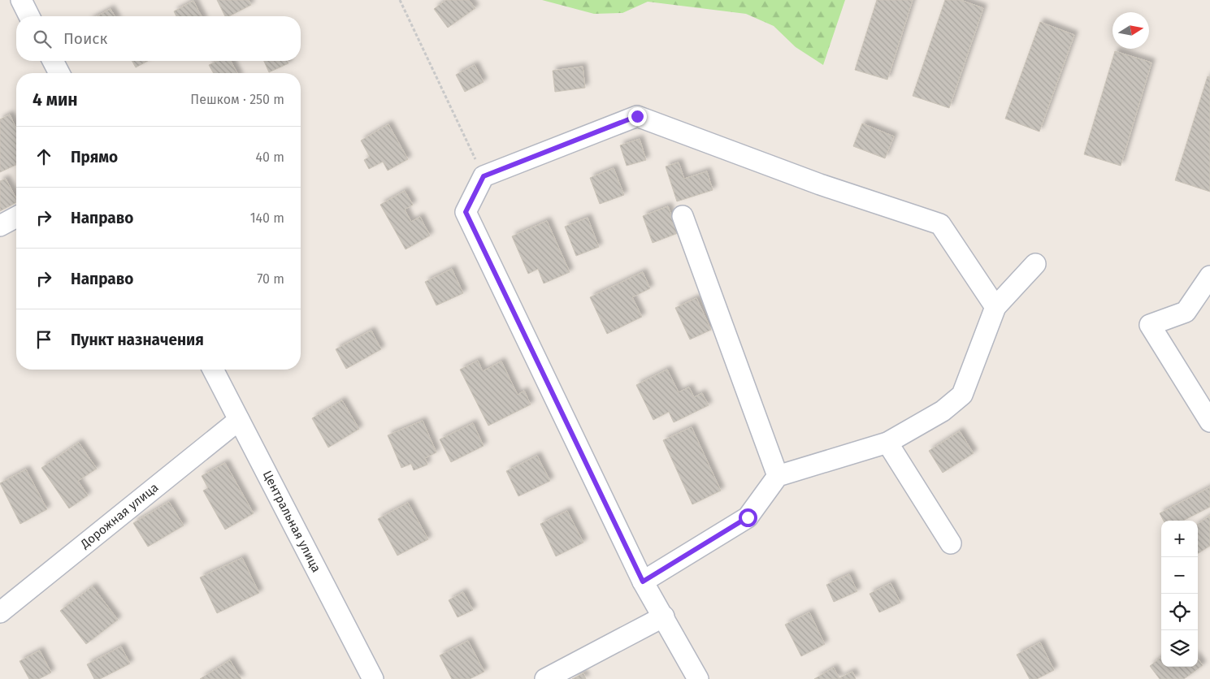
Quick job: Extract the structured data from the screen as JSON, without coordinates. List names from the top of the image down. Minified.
{"streets":{"street":["Дорожная улица","Центральная улица"]},"crossings":[["Дорожная улица","Центральная улица"]],"north":"right","page":{"search":"Поиск","heading":["4 мин","Пешком · 250 m"],"list":[["Прямо","40 m"],["Направо","140 m"],["Направо","70 m"],"Пункт назначения"],"map_buttons":["+","−"]}}
